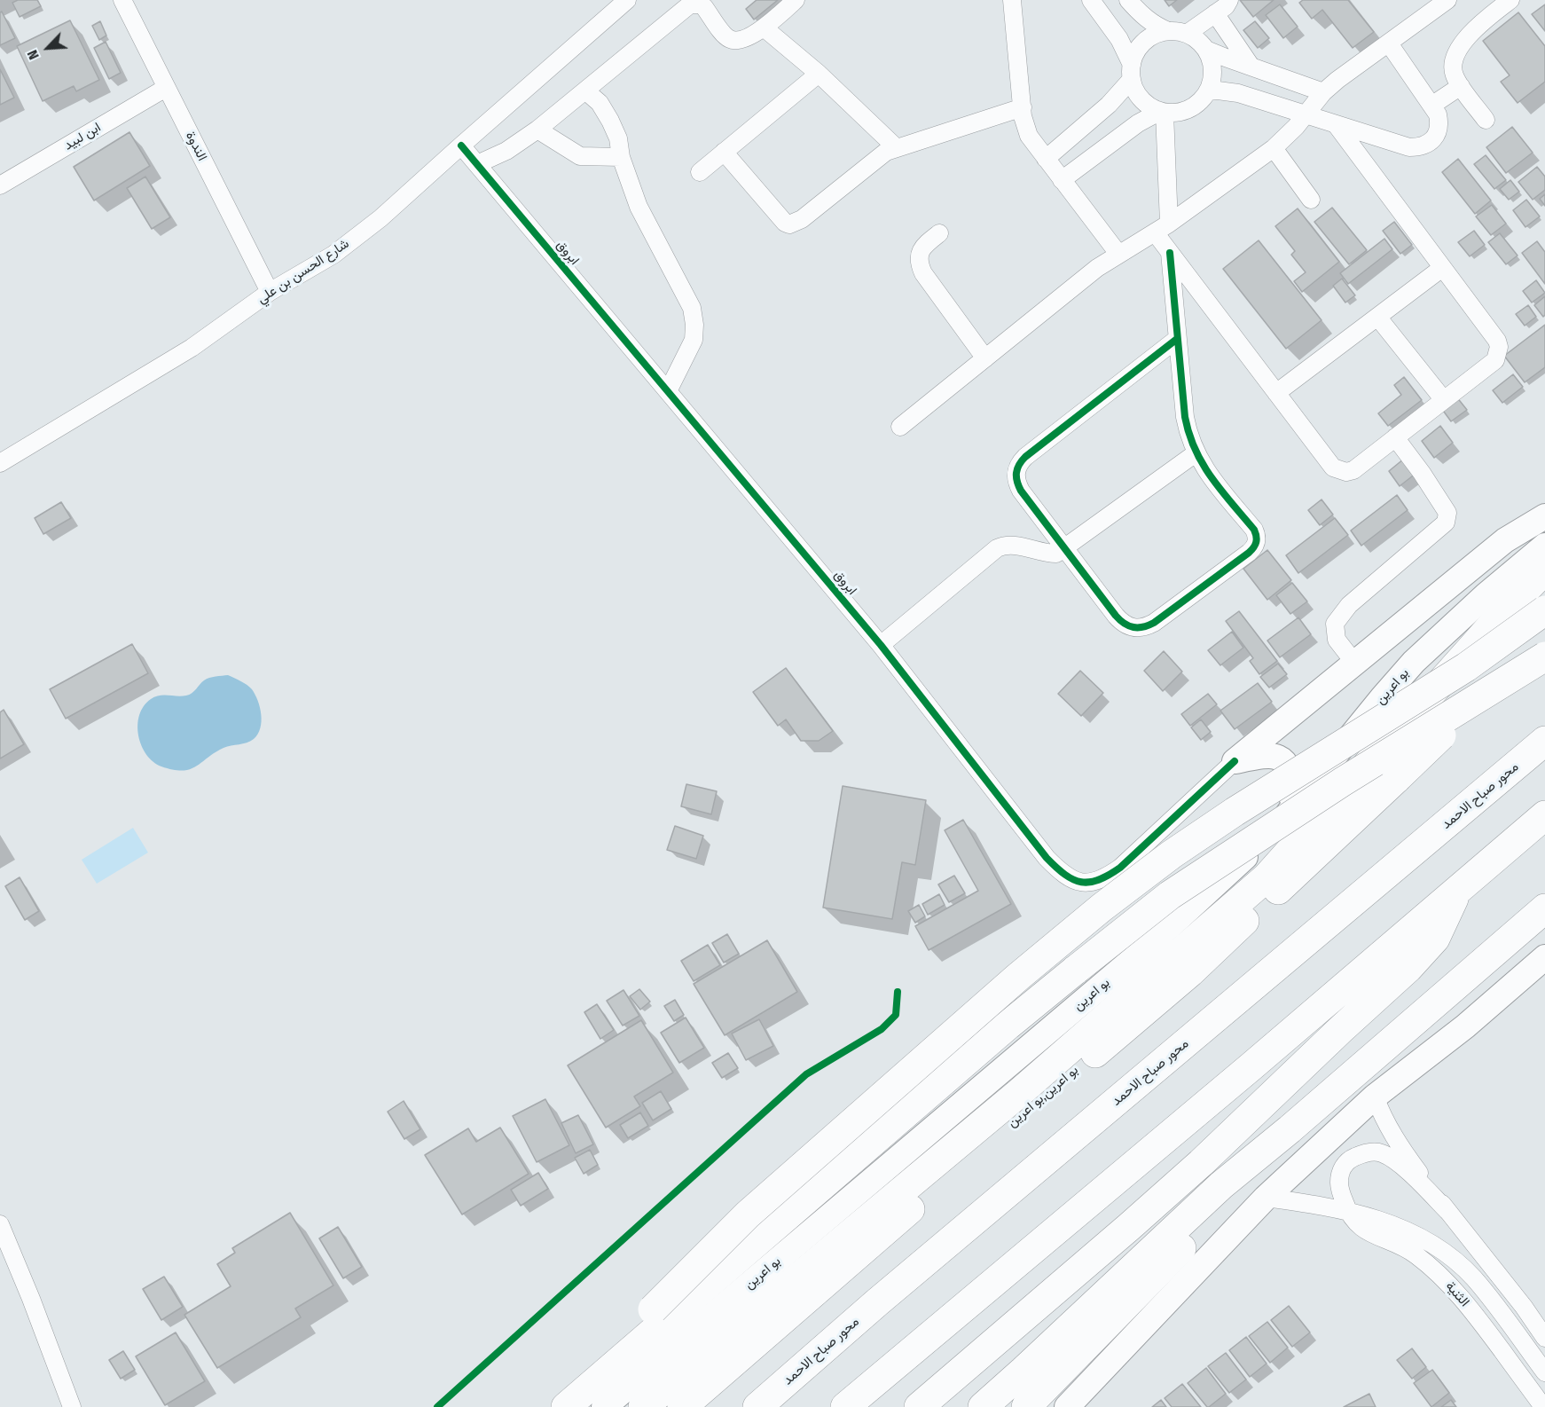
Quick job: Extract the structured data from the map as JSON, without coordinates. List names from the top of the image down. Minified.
{"streets":{"highway":["محور صباح الاحمد","بو اعرين,بو اعرين"],"main road":["بو اعرين"],"street":["ابن لبيد","الندوة","ابروق","شارع الحسن بن علي","الثنية"]},"crossings":[["ابن لبيد","الندوة"],["الندوة","شارع الحسن بن علي"],["ابروق","شارع الحسن بن علي"]],"north":"bottom left"}
